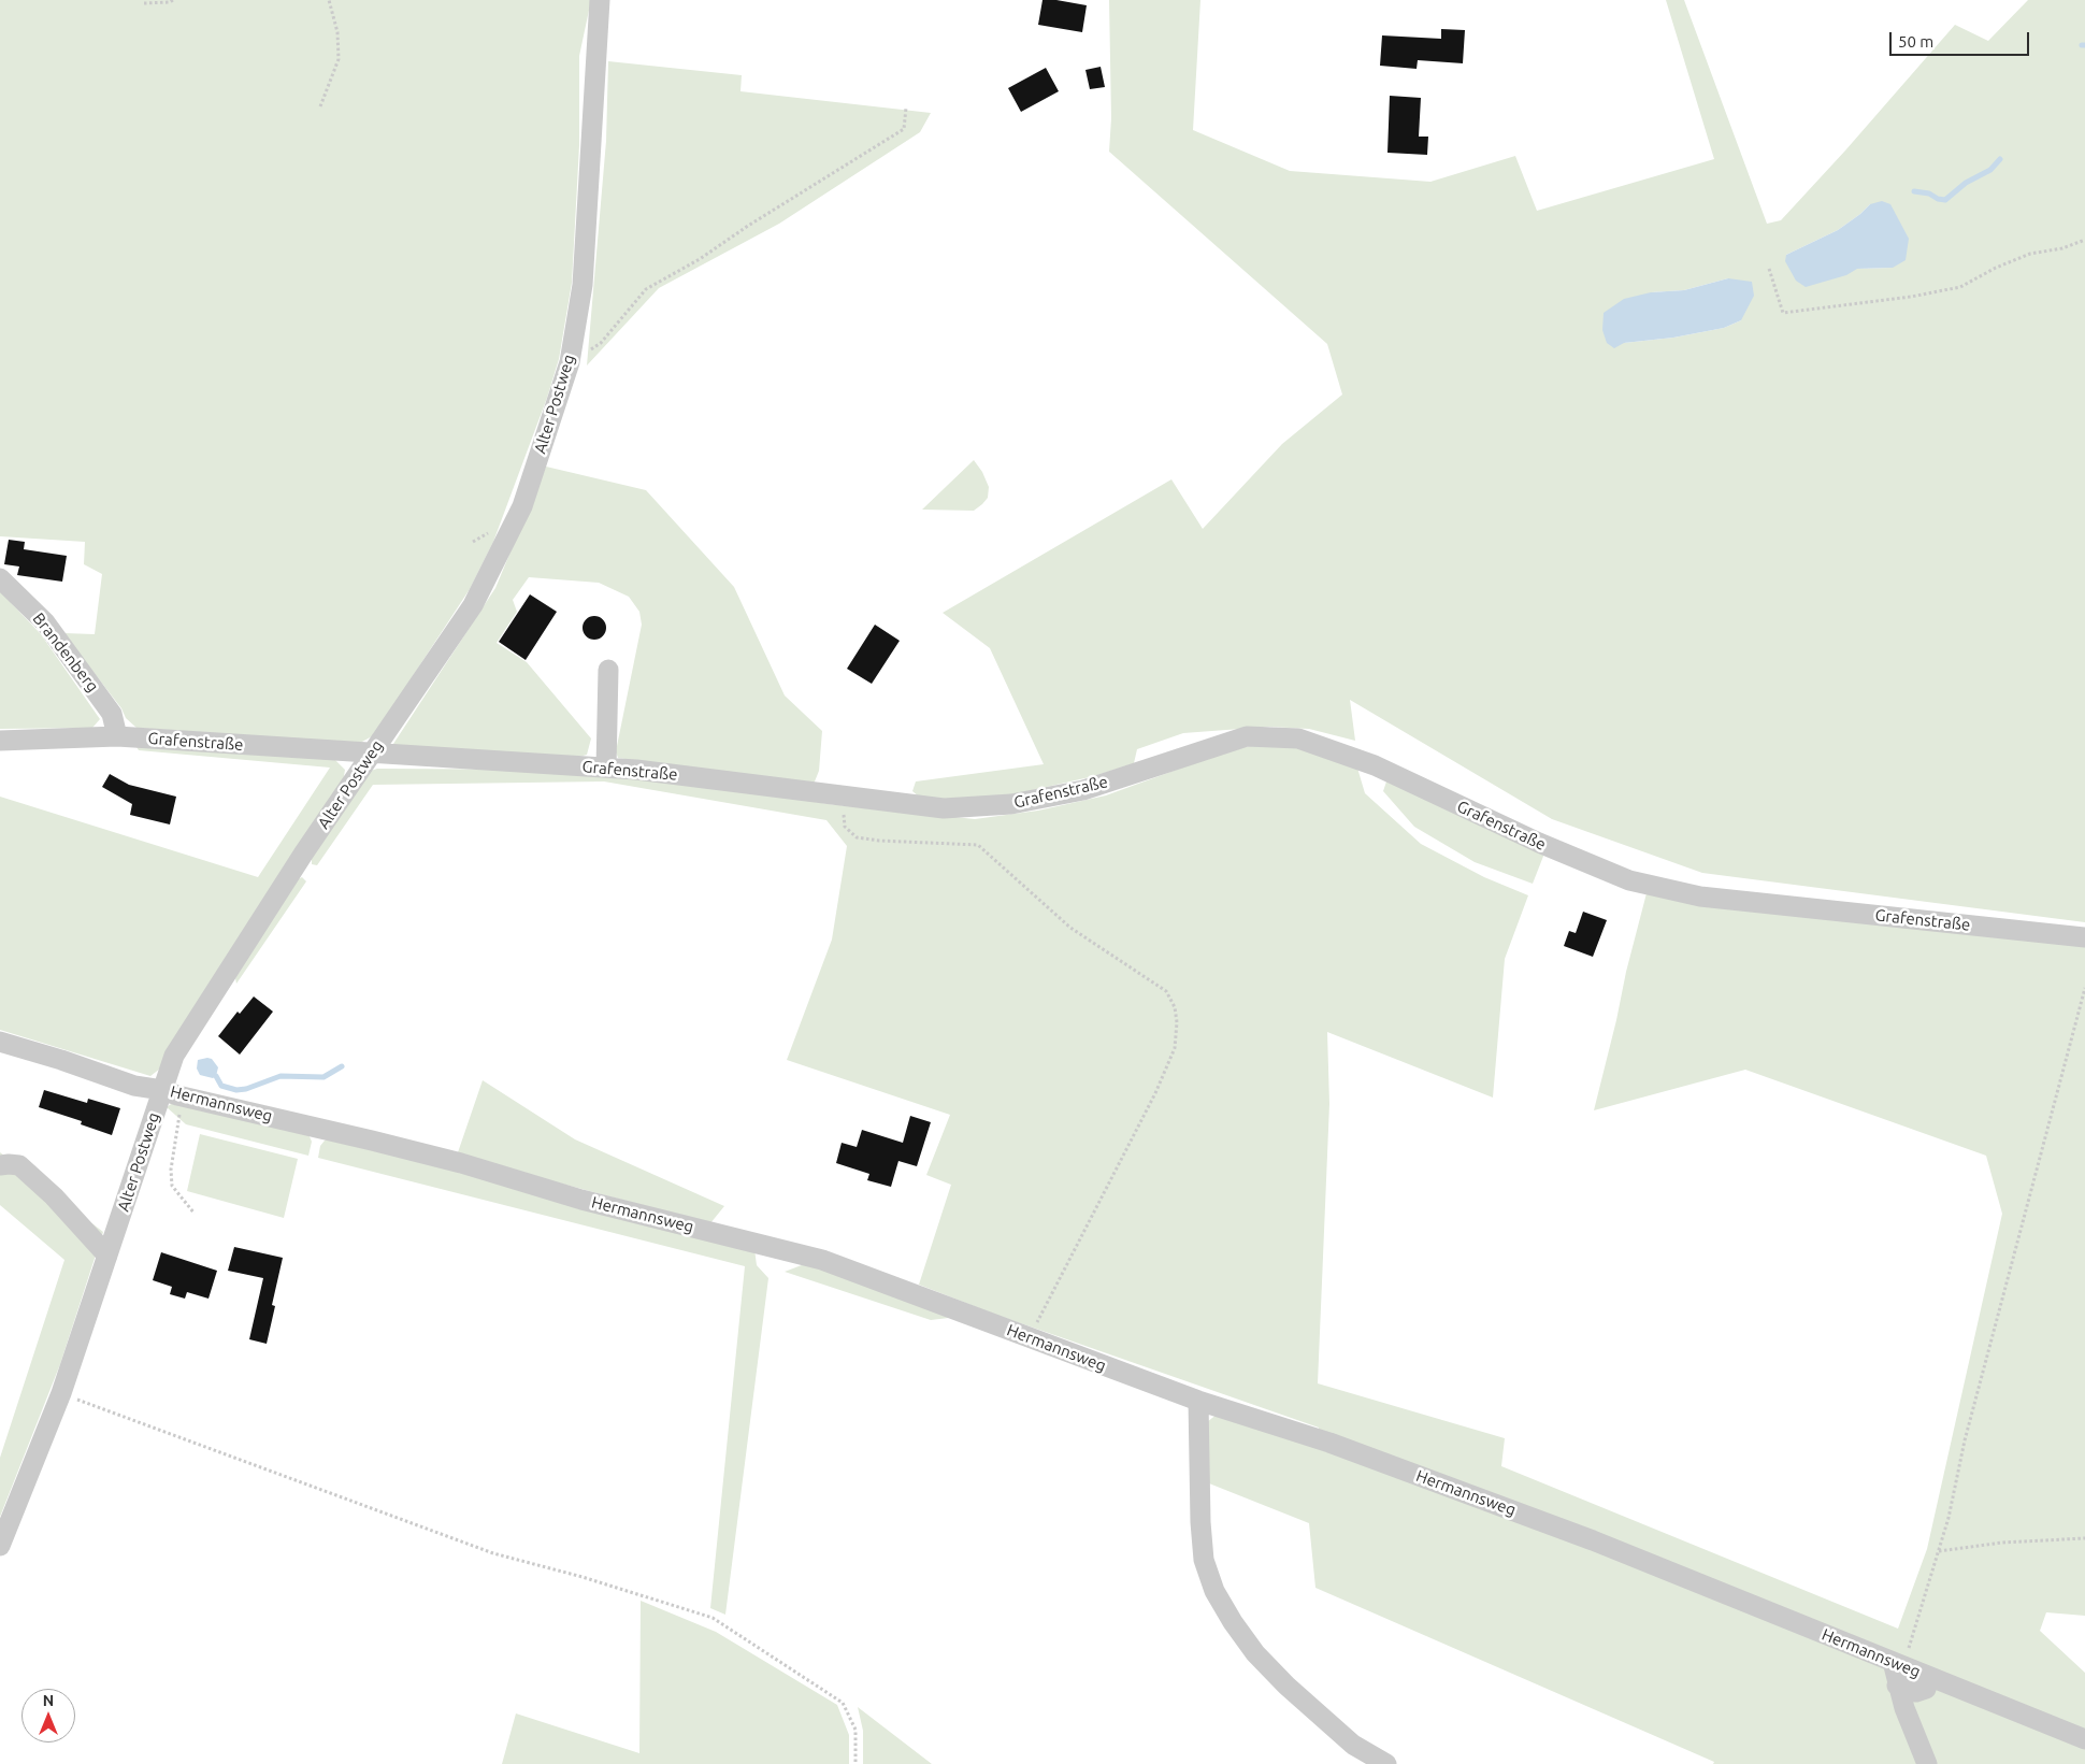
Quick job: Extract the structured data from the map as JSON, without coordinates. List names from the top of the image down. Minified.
{"streets":{"street":["Alter Postweg","Brandenberg","Grafenstraße","Hermannsweg"]},"crossings":[["Alter Postweg","Grafenstraße"],["Alter Postweg","Hermannsweg"],["Brandenberg","Grafenstraße"]],"scale_bar":"50 m","north":"top"}
